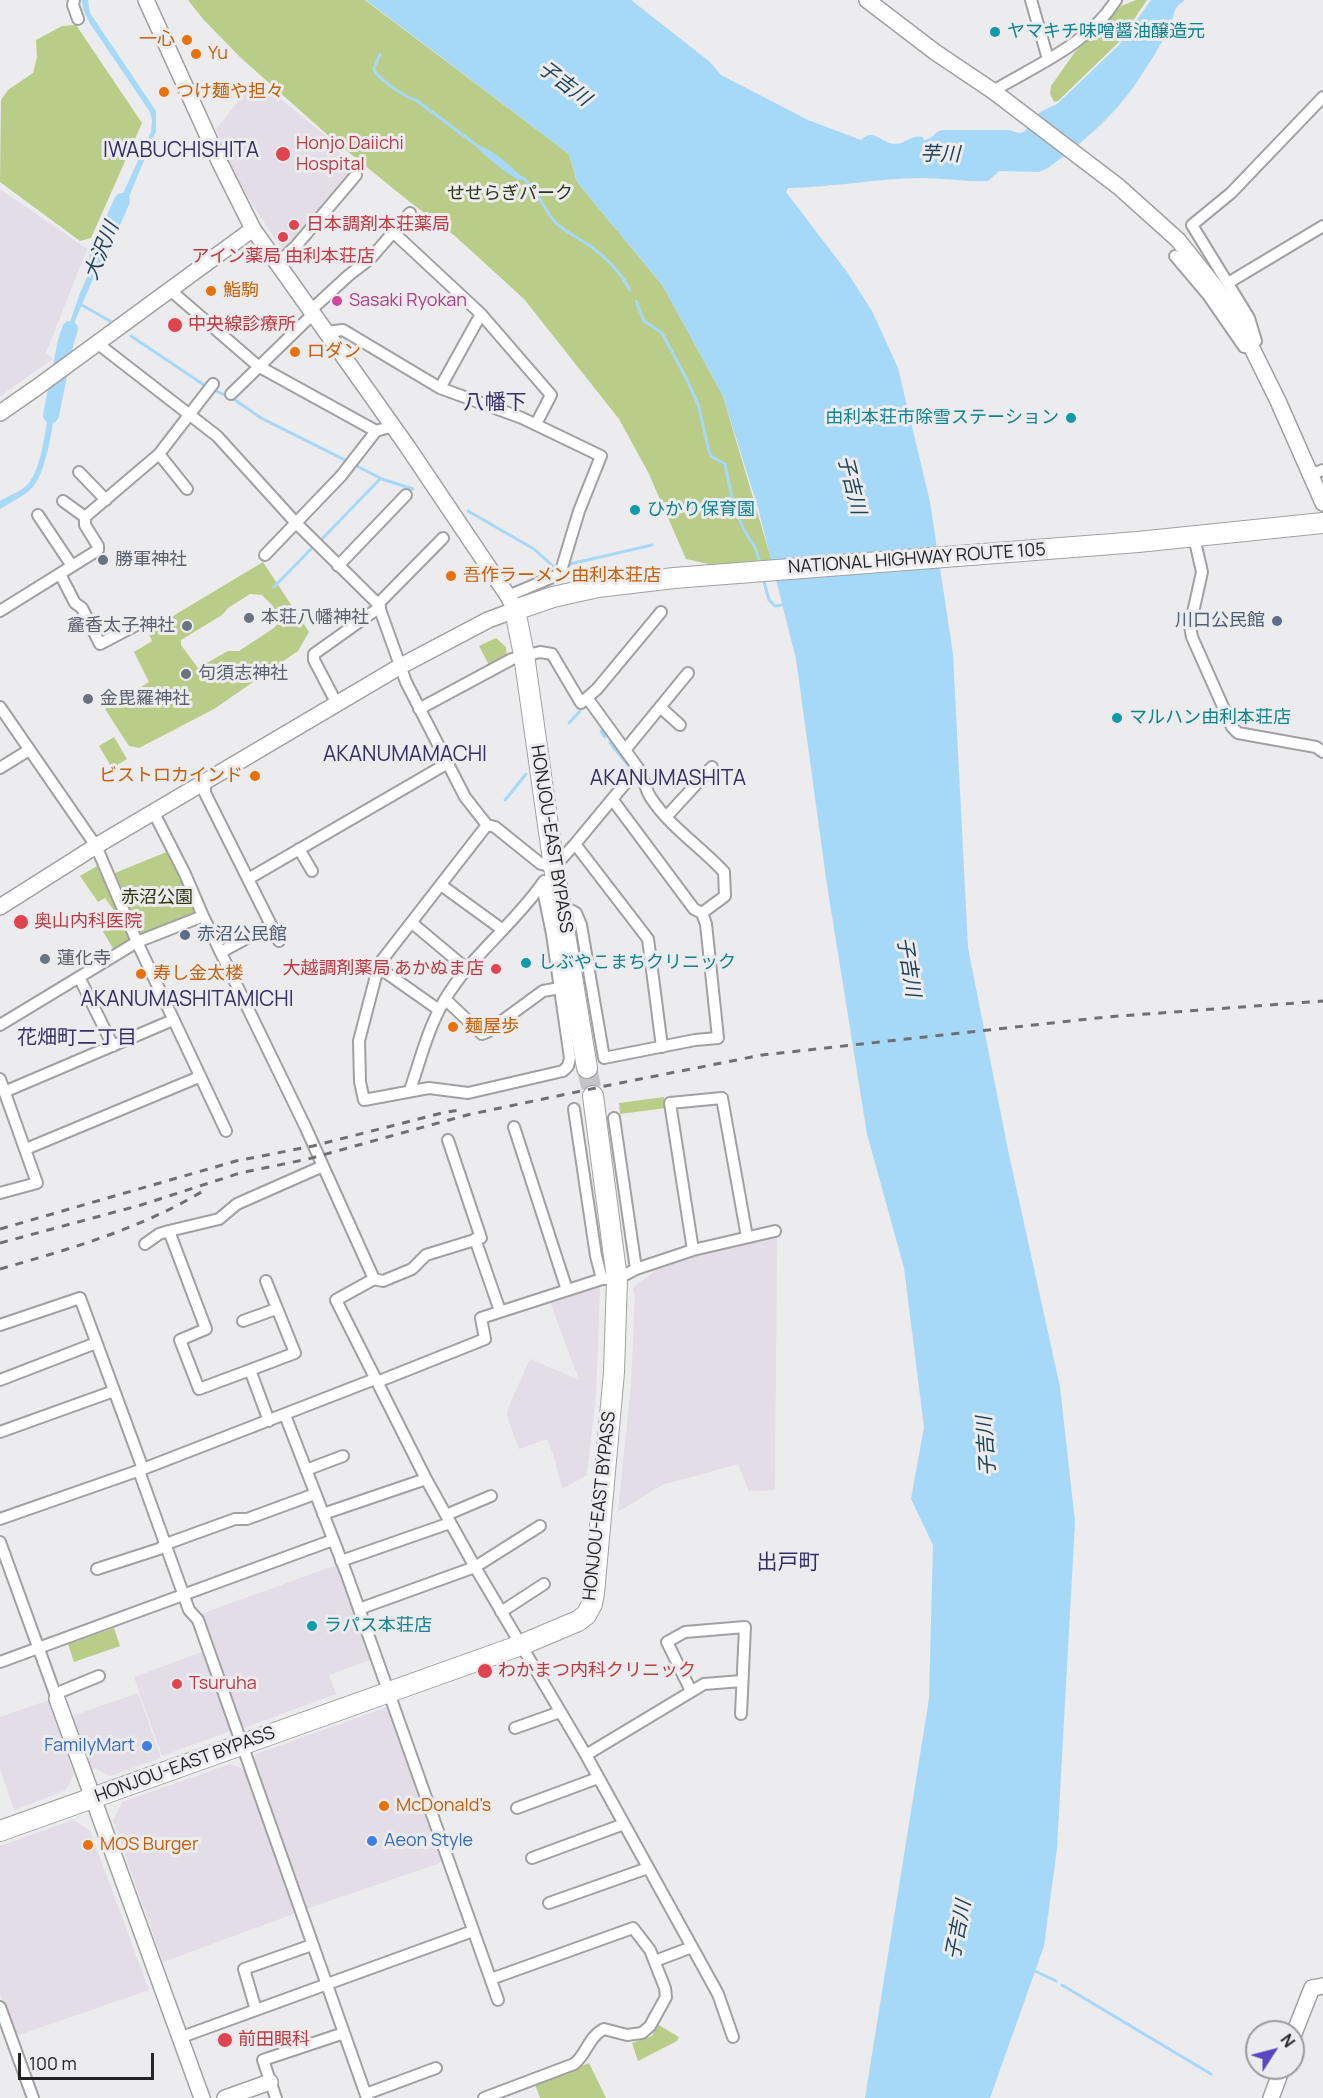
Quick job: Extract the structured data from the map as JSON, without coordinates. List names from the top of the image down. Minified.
{"streets":{"highway":["NATIONAL HIGHWAY ROUTE 105","HONJOU-EAST BYPASS"]},"crossings":[["NATIONAL HIGHWAY ROUTE 105","HONJOU-EAST BYPASS"]],"districts":["IWABUCHISHITA","八幡下","AKANUMAMACHI","AKANUMASHITA","AKANUMASHITAMICHI","花畑町二丁目","出戸町"],"water":["子吉川","芋川","大沢川"],"parks":["せせらぎパーク","赤沼公園"],"places":["ヤマキチ味噌醤油醸造元","一心","Yu","つけ麺や担々","Honjo Daiichi Hospital","日本調剤本荘薬局","アイン薬局 由利本荘店","鮨駒","Sasaki Ryokan","中央線診療所","ロダン","由利本荘市除雪ステーション","ひかり保育園","勝軍神社","吾作ラーメン由利本荘店","本荘八幡神社","川口公民館","麄香太子神社","句須志神社","金毘羅神社","マルハン由利本荘店","ビストロカインド","奥山内科医院","赤沼公民館","蓮化寺","しぶやこまちクリニック","大越調剤薬局 あかぬま店","寿し金太楼","麺屋歩","ラパス本荘店","わかまつ内科クリニック","Tsuruha","FamilyMart","McDonald's","Aeon Style","MOS Burger","前田眼科"],"scale_bar":"100 m","north":"top right"}
